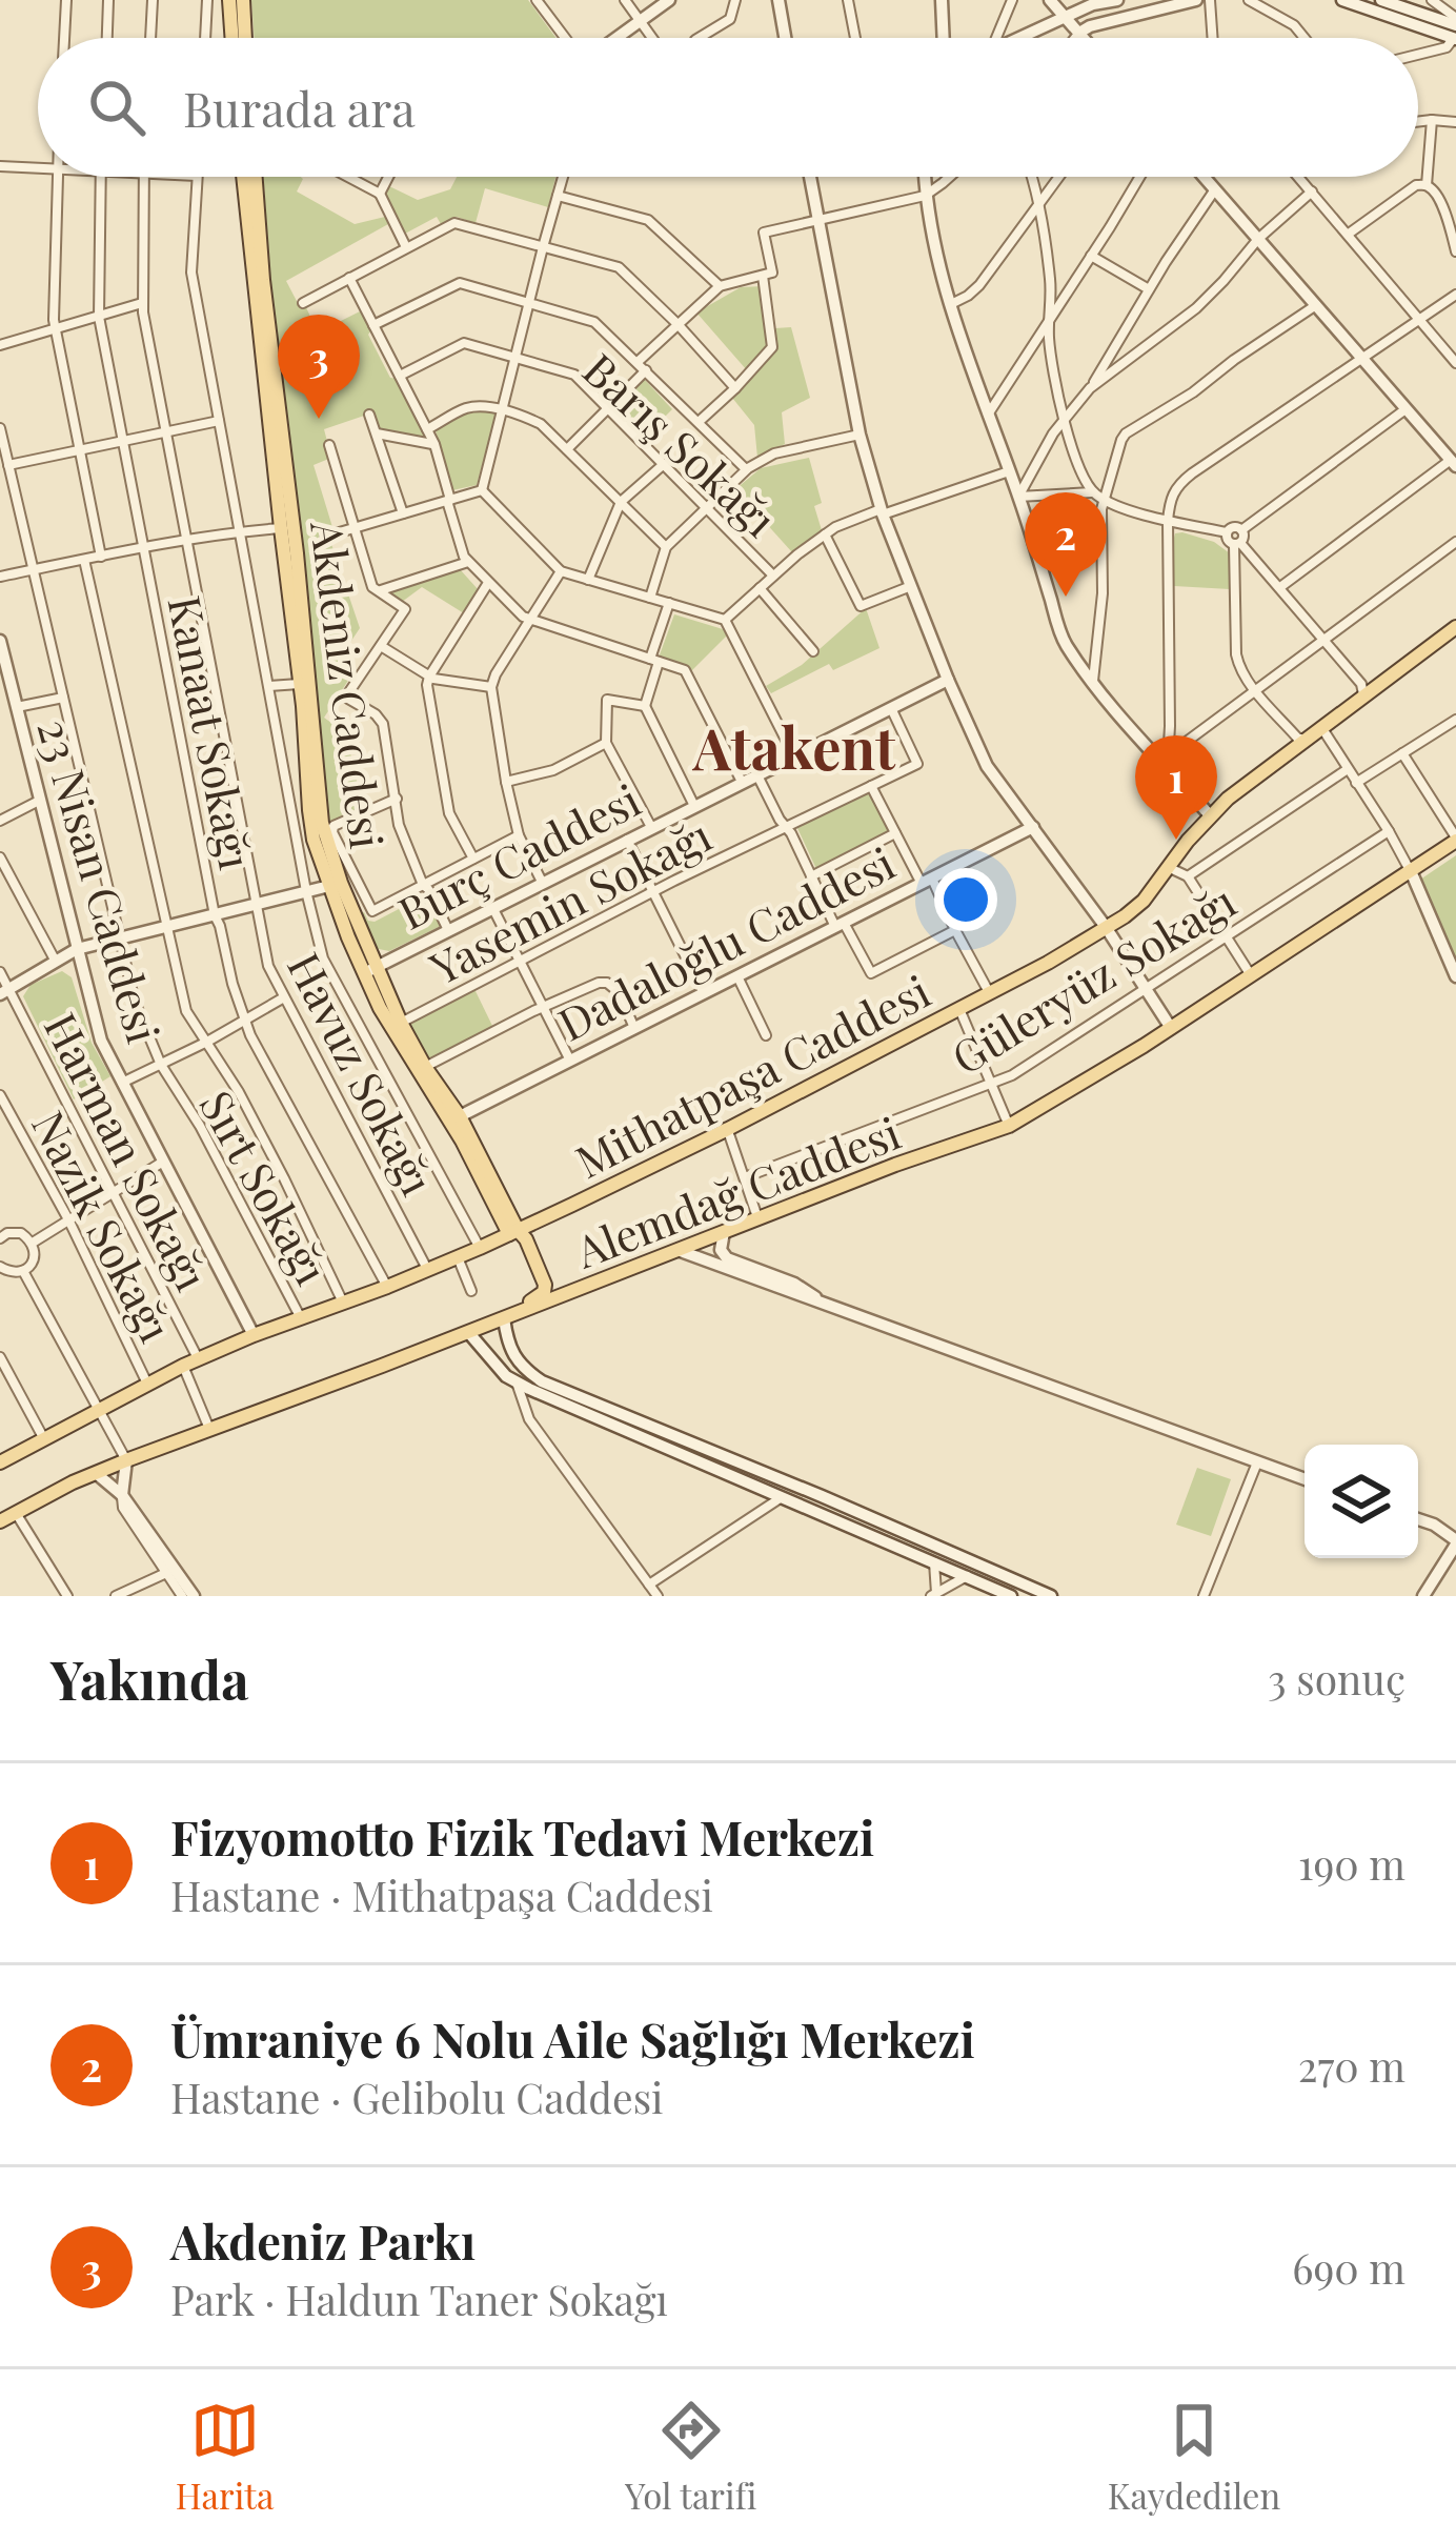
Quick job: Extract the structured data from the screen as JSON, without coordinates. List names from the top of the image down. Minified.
{"streets":{"main road":["Akdeniz Caddesi","Mithatpaşa Caddesi","Alemdağ Caddesi"],"street":["Barış Sokağı","Kanaat Sokağı","Burç Caddesi","23 Nisan Caddesi","Yasemin Sokağı","Dadaloğlu Caddesi","Güleryüz Sokağı","Havuz Sokağı","Harman Sokağı","Sırt Sokağı","Nazik Sokağı"]},"crossings":[["Akdeniz Caddesi","Burç Caddesi"],["Akdeniz Caddesi","Yasemin Sokağı"],["Akdeniz Caddesi","Dadaloğlu Caddesi"],["Akdeniz Caddesi","Mithatpaşa Caddesi"],["Akdeniz Caddesi","Alemdağ Caddesi"],["Kanaat Sokağı","Mithatpaşa Caddesi"],["Burç Caddesi","Yasemin Sokağı"],["23 Nisan Caddesi","Mithatpaşa Caddesi"],["Havuz Sokağı","Mithatpaşa Caddesi"],["Mithatpaşa Caddesi","Harman Sokağı"],["Mithatpaşa Caddesi","Sırt Sokağı"],["Mithatpaşa Caddesi","Nazik Sokağı"]],"districts":["Atakent"],"page":{"search":"Burada ara","pins":["3","2","1"],"heading":["Yakında","3 sonuç"],"list":[{"mark":"1","name":"Fizyomotto Fizik Tedavi Merkezi","note":"Hastane · Mithatpaşa Caddesi","value":"190 m"},{"mark":"2","name":"Ümraniye 6 Nolu Aile Sağlığı Merkezi","note":"Hastane · Gelibolu Caddesi","value":"270 m"},{"mark":"3","name":"Akdeniz Parkı","note":"Park · Haldun Taner Sokağı","value":"690 m"}],"nav":["Harita","Yol tarifi","Kaydedilen"]}}
